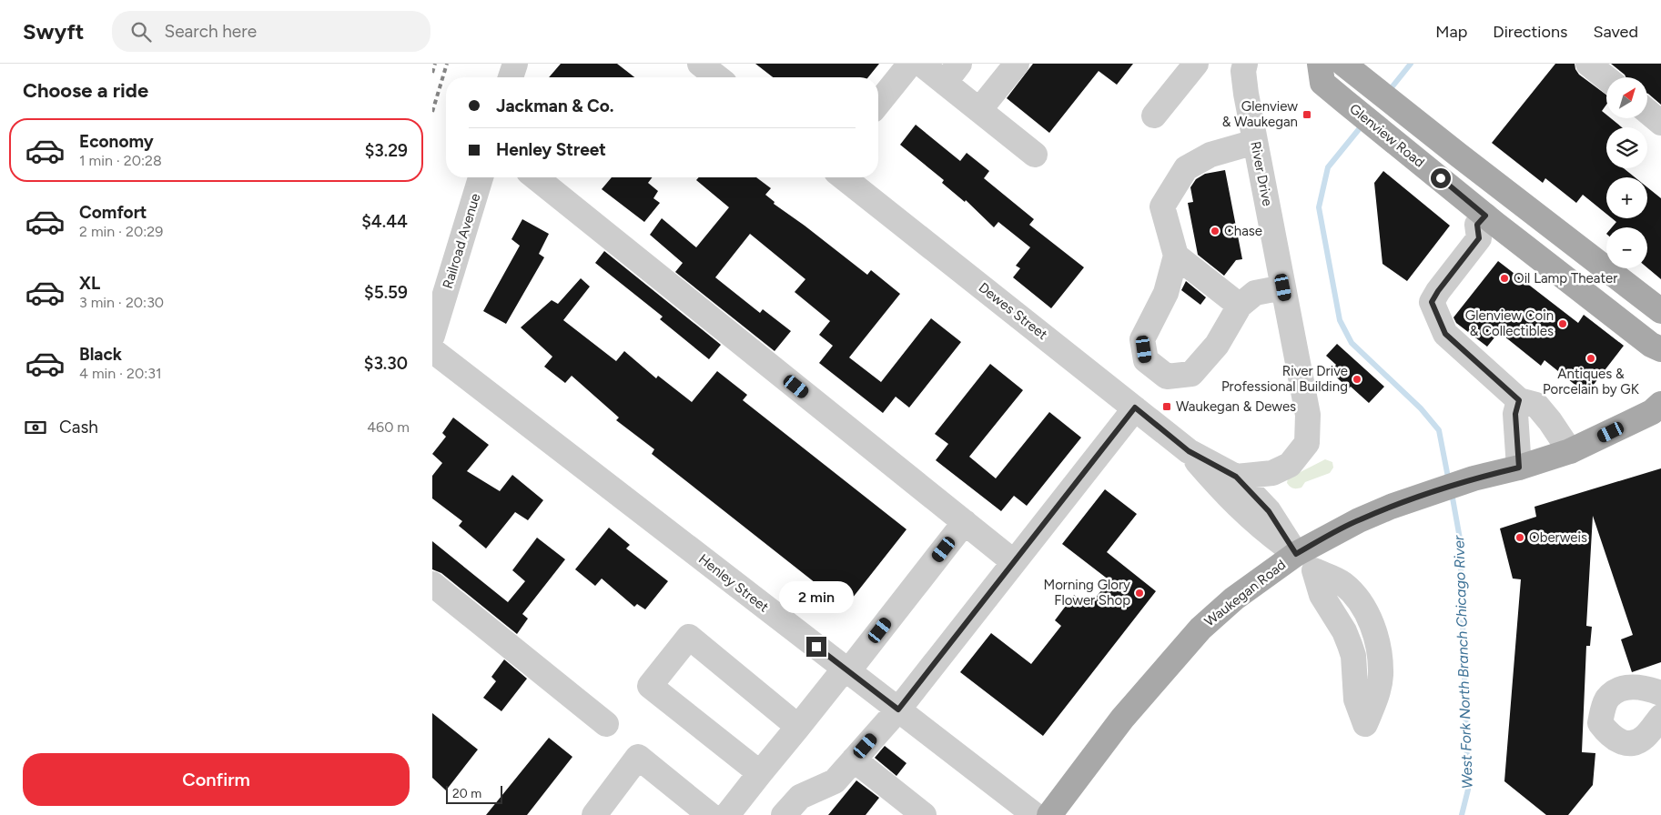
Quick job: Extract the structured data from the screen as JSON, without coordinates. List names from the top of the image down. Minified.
{"streets":{"main road":["Glenview Road","Waukegan Road"],"street":["River Drive","Railroad Avenue","Dewes Street","Henley Street"]},"crossings":[["River Drive","Dewes Street"],["Dewes Street","Waukegan Road"]],"water":["West Fork North Branch Chicago River"],"places":{"transit":["Glenview & Waukegan","Waukegan & Dewes"],"other":["Chase","Oil Lamp Theater","Glenview Coin & Collectibles","Antiques & Porcelain by GK","River Drive Professional Building","Oberweis","Morning Glory Flower Shop"]},"scale_bar":"20 m","north":"top right","page":{"header":"Swyft","search":"Search here","nav":["Map","Directions","Saved"],"heading":"Choose a ride","map_buttons":["+","−"],"banner":["Jackman & Co.","Henley Street"],"list":[{"name":"Economy","note":"1 min · 20:28","value":"$3.29"},{"name":"Comfort","note":"2 min · 20:29","value":"$4.44"},{"name":"XL","note":"3 min · 20:30","value":"$5.59"},{"name":"Black","note":"4 min · 20:31","value":"$3.30"}],"pay":["Cash","460 m"],"bubble":"2 min","buttons":"Confirm","scale":"20 m"}}
